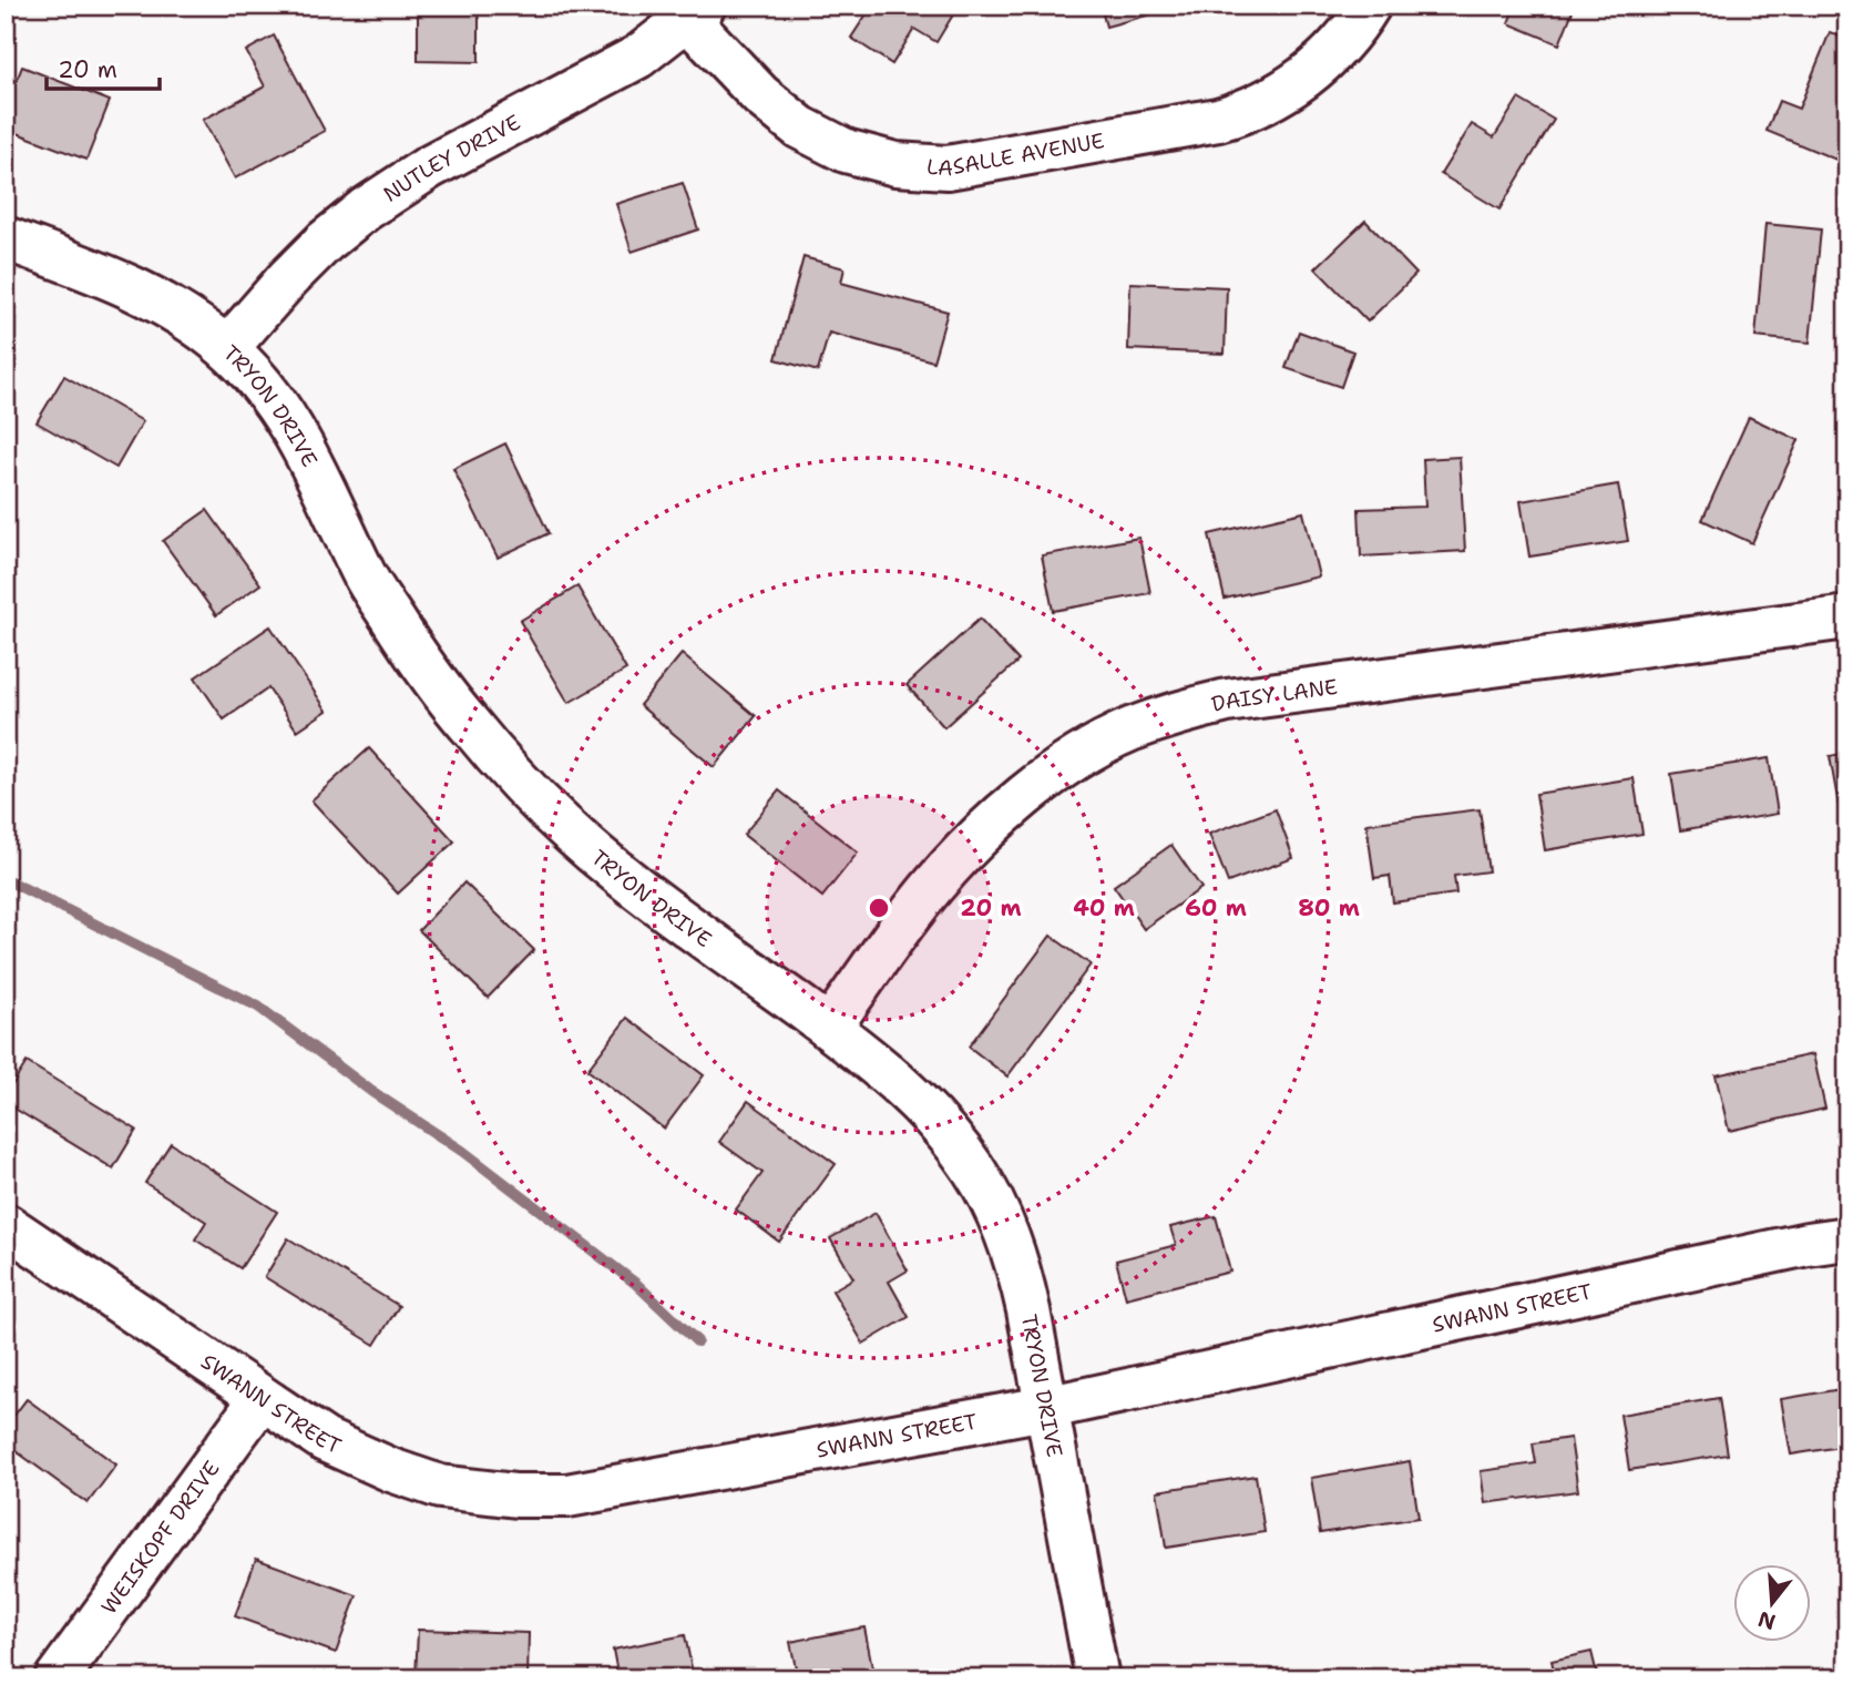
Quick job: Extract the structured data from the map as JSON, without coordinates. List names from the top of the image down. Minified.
{"streets":{"street":["LASALLE AVENUE","NUTLEY DRIVE","TRYON DRIVE","DAISY LANE","SWANN STREET","WEISKOPF DRIVE"]},"crossings":[["LASALLE AVENUE","NUTLEY DRIVE"],["NUTLEY DRIVE","TRYON DRIVE"],["TRYON DRIVE","DAISY LANE"],["TRYON DRIVE","SWANN STREET"],["SWANN STREET","WEISKOPF DRIVE"]],"scale_bar":"20 m","north":"bottom","rings":["20 m","40 m","60 m","80 m"]}
